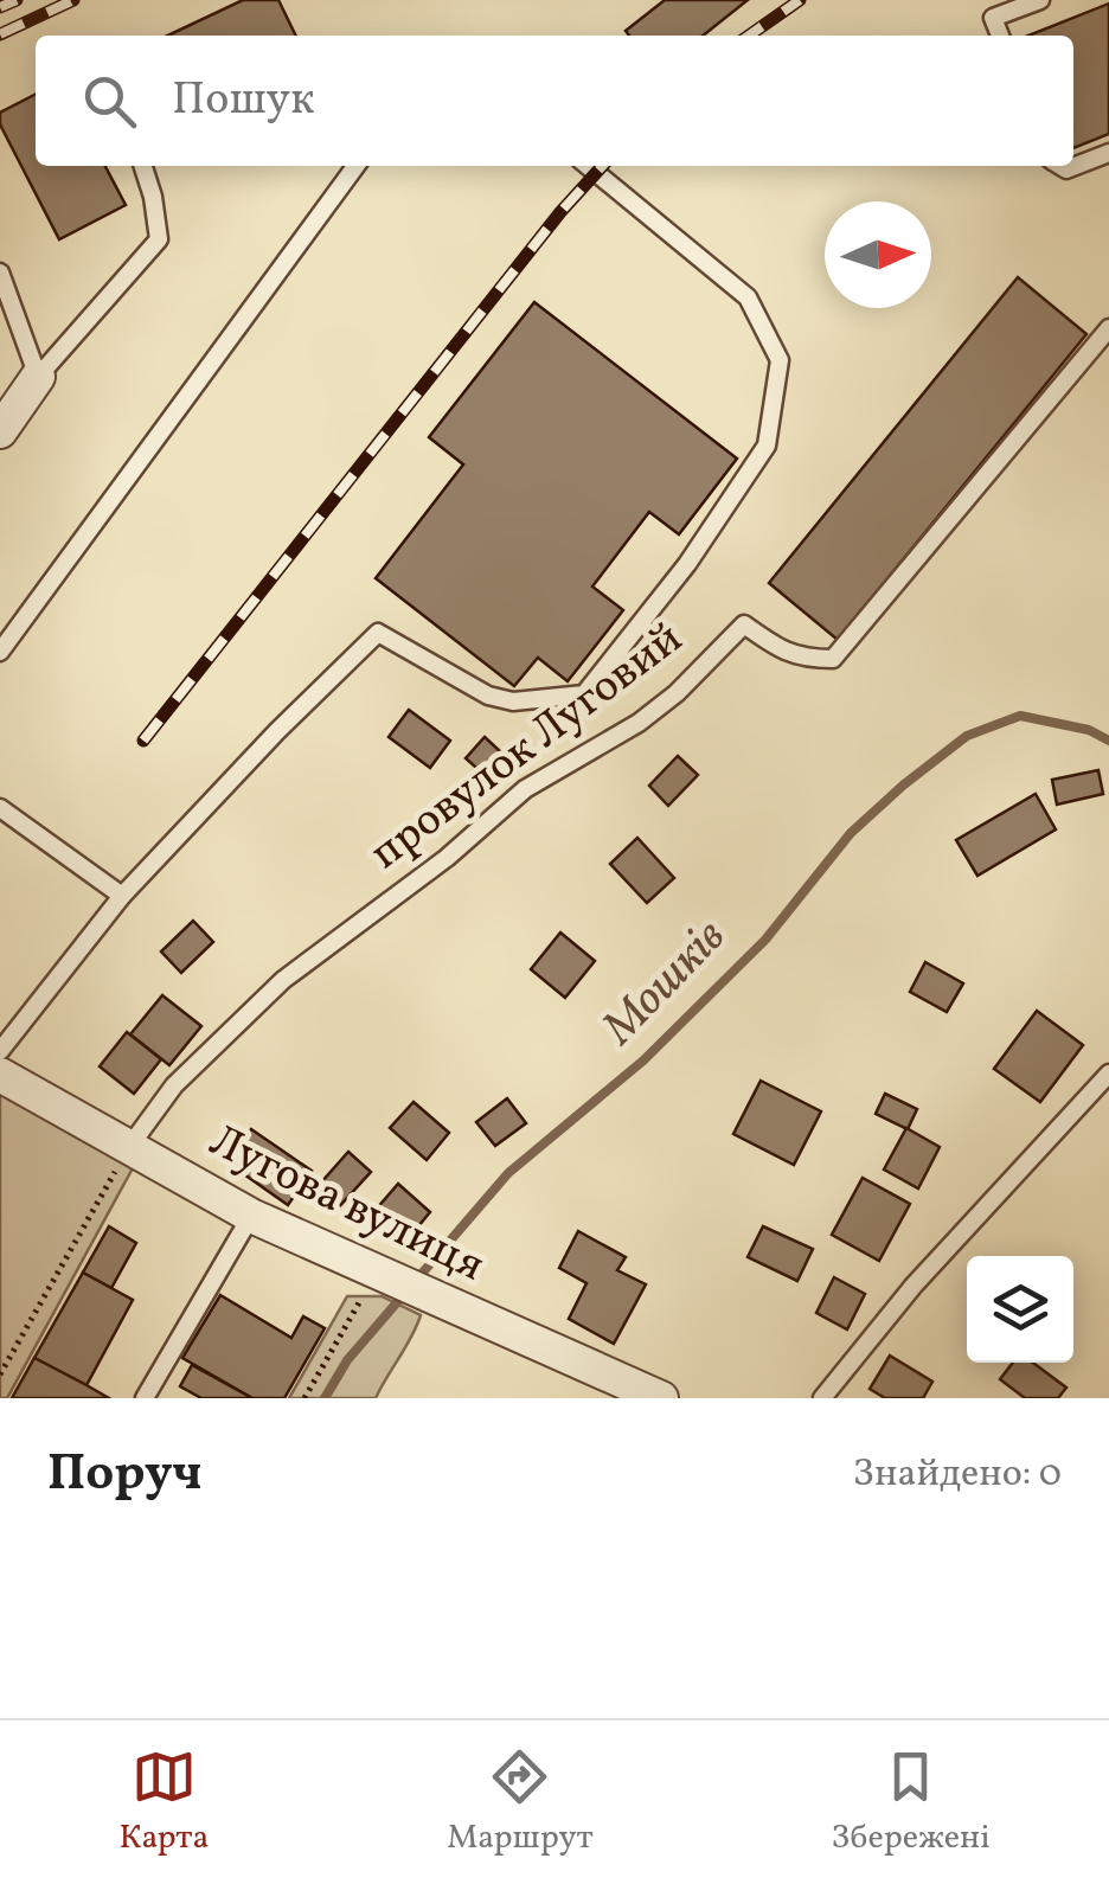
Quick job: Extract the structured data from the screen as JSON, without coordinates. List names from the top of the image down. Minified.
{"streets":{"street":["Лугова вулиця"],"lane":["провулок Луговий"]},"crossings":[["провулок Луговий","Лугова вулиця"]],"water":["Мошків"],"north":"right","page":{"search":"Пошук","heading":["Поруч","Знайдено: 0"],"nav":["Карта","Маршрут","Збережені"]}}
